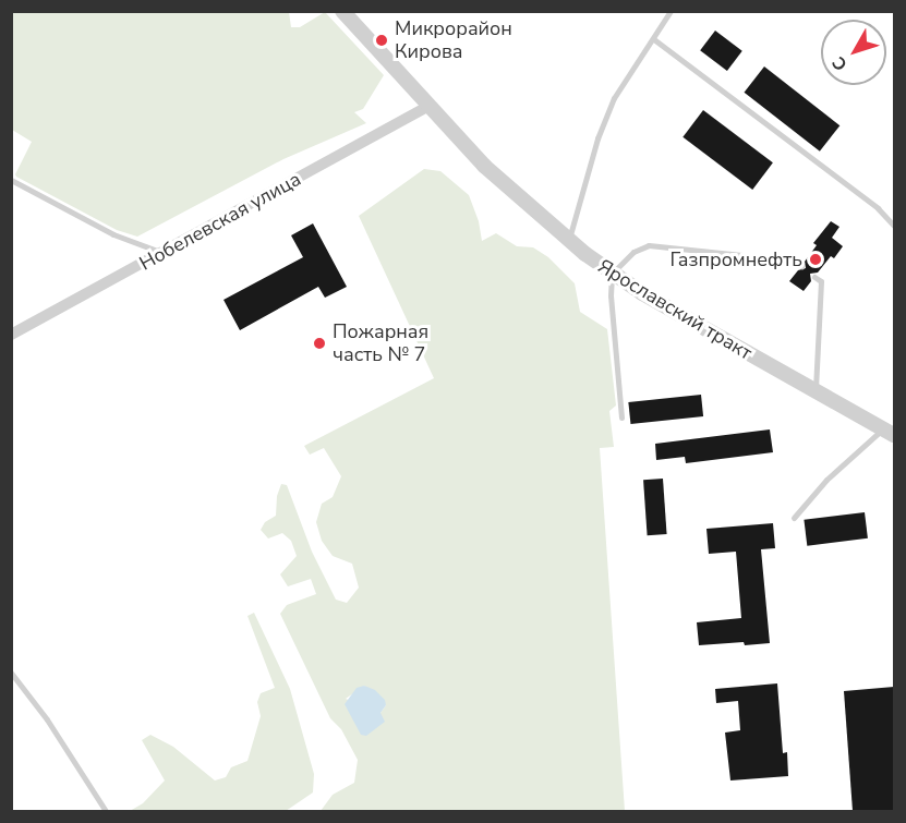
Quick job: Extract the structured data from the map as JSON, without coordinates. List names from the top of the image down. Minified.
{"streets":{"street":["Нобелевская улица","Ярославский тракт"]},"crossings":[["Нобелевская улица","Ярославский тракт"]],"places":["Микрорайон Кирова","Газпромнефть","Пожарная часть № 7"],"north":"bottom left"}
